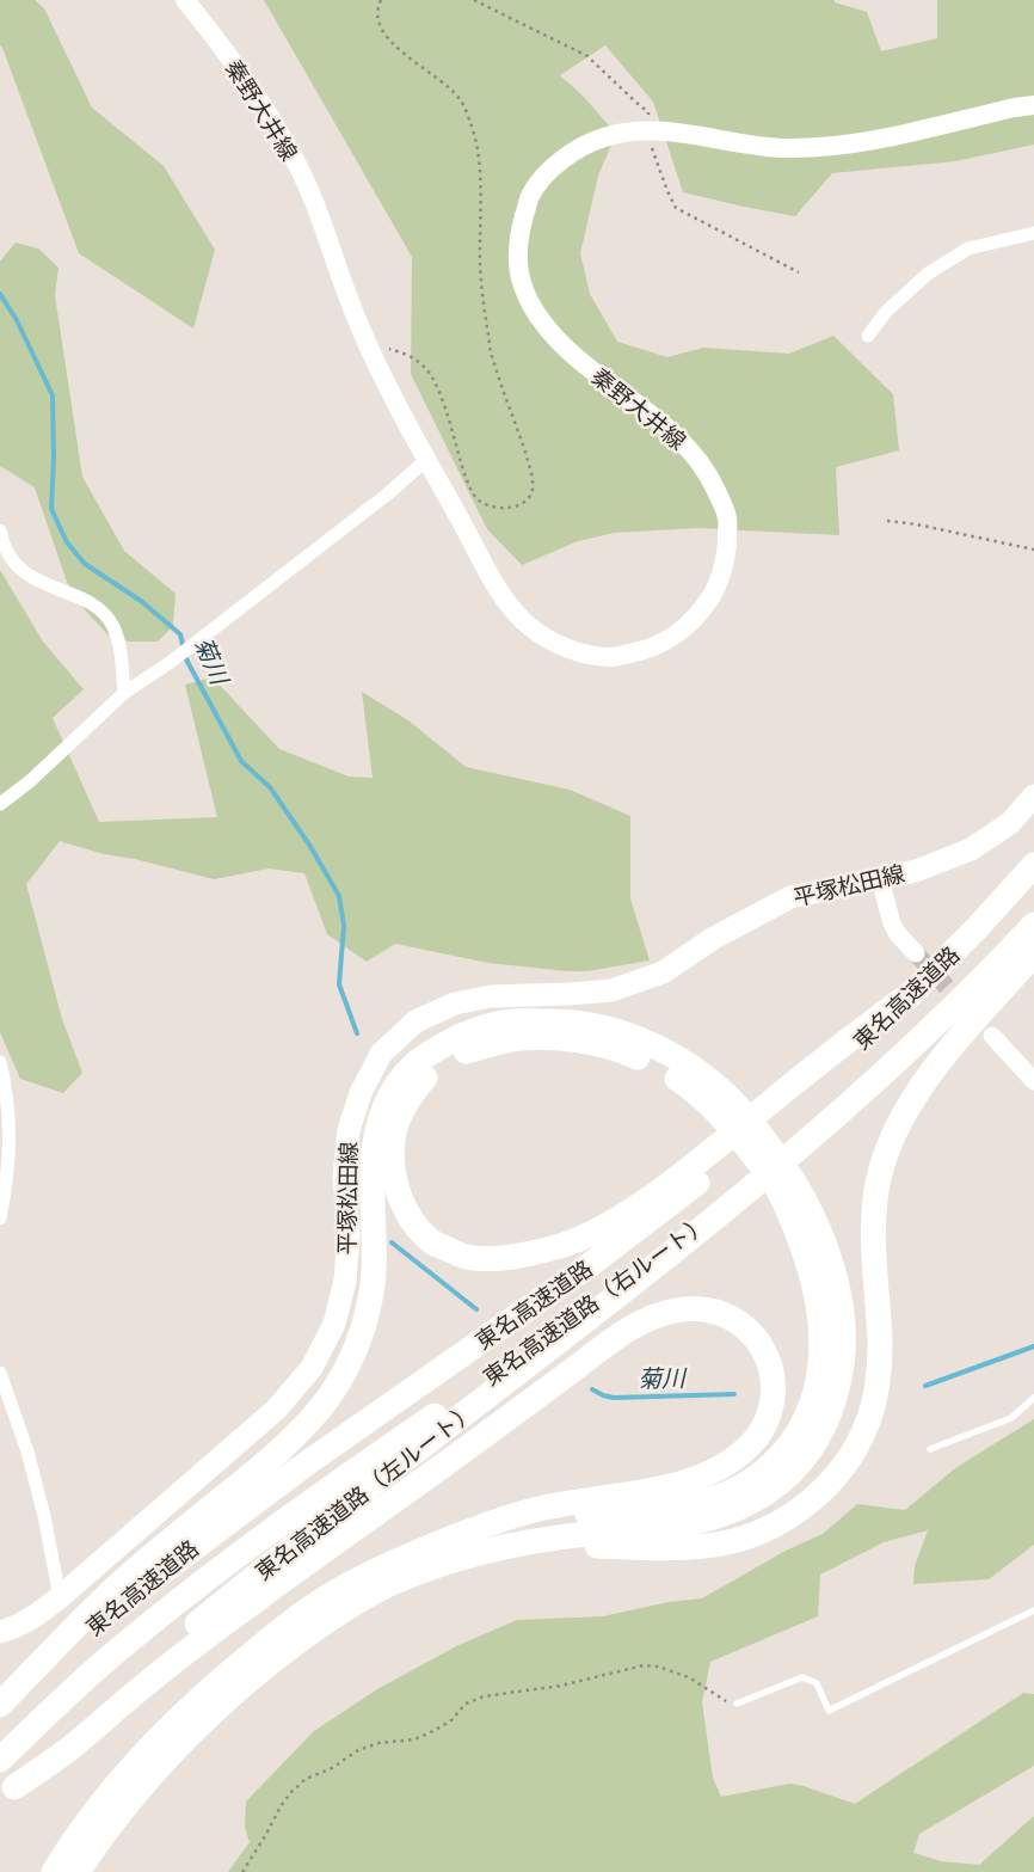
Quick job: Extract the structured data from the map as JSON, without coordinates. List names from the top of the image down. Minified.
{"streets":{"highway":["東名高速道路","東名高速道路（右ルート）","東名高速道路（左ルート）"],"main road":["秦野大井線","平塚松田線"]},"crossings":[["東名高速道路","東名高速道路（右ルート）"],["東名高速道路","東名高速道路（左ルート）"],["東名高速道路（右ルート）","東名高速道路（左ルート）"]],"water":["菊川"]}
